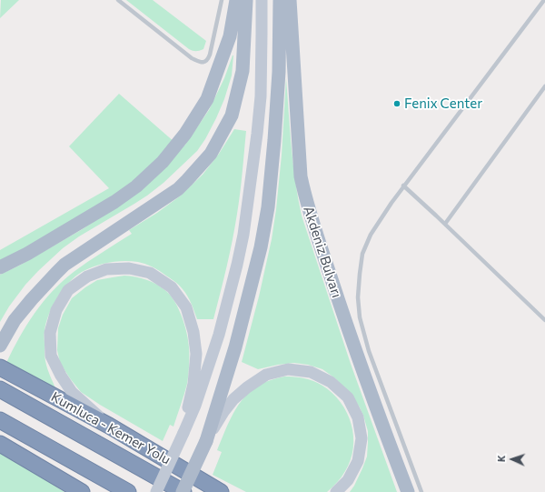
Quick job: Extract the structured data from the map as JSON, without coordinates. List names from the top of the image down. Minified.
{"streets":{"highway":["Kumluca - Kemer Yolu"],"main road":["Akdeniz Bulvarı"]},"places":["Fenix Center"],"north":"left"}
